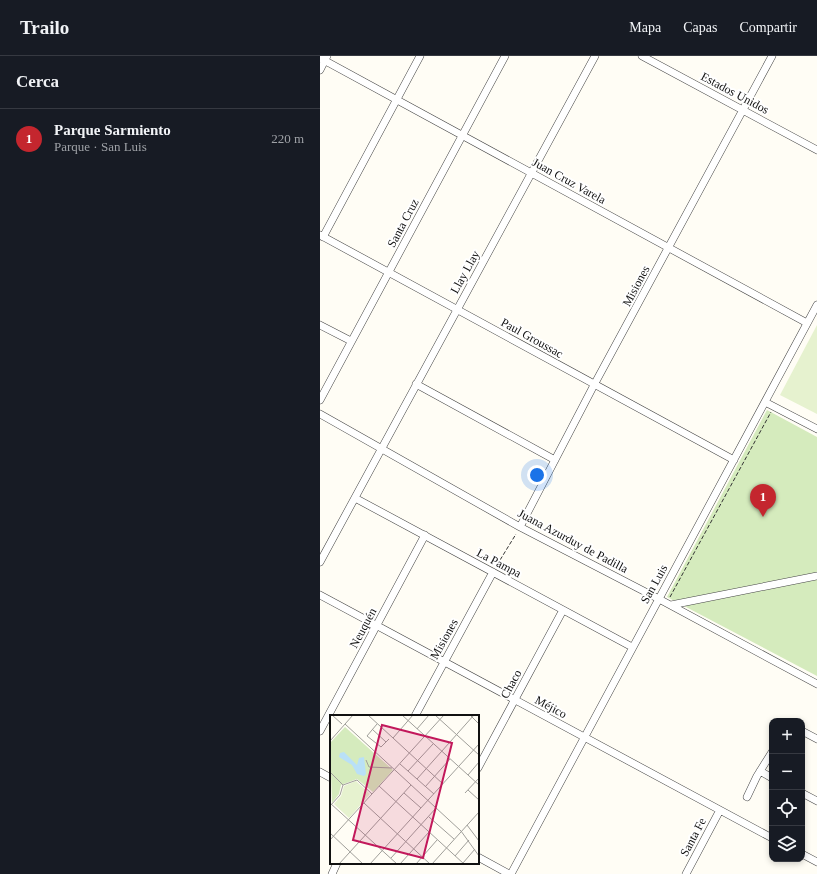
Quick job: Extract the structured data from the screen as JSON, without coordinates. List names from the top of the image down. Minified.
{"streets":{"street":["Estados Unidos","Juan Cruz Varela","Santa Cruz","Llay Llay","Misiones","Paul Groussac","Juana Azurduy de Padilla","La Pampa","San Luis","Neuquén","Chaco","Méjico","Santa Fe"]},"crossings":[["Estados Unidos","Misiones"],["Juan Cruz Varela","Santa Cruz"],["Juan Cruz Varela","Llay Llay"],["Juan Cruz Varela","Misiones"],["Juan Cruz Varela","San Luis"],["Santa Cruz","Paul Groussac"],["Llay Llay","Paul Groussac"],["Llay Llay","Juana Azurduy de Padilla"],["Llay Llay","La Pampa"],["Misiones","Paul Groussac"],["Misiones","Juana Azurduy de Padilla"],["Misiones","La Pampa"],["Misiones","Méjico"],["Paul Groussac","San Luis"],["Juana Azurduy de Padilla","San Luis"],["La Pampa","San Luis"],["La Pampa","Neuquén"],["La Pampa","Chaco"],["San Luis","Méjico"],["Neuquén","Méjico"],["Chaco","Méjico"],["Méjico","Santa Fe"]],"page":{"header":"Trailo","nav":["Mapa","Capas","Compartir"],"heading":"Cerca","list":[{"mark":"1","name":"Parque Sarmiento","note":"Parque · San Luis","value":"220 m"}],"pins":"1","map_buttons":["+","−"]}}
